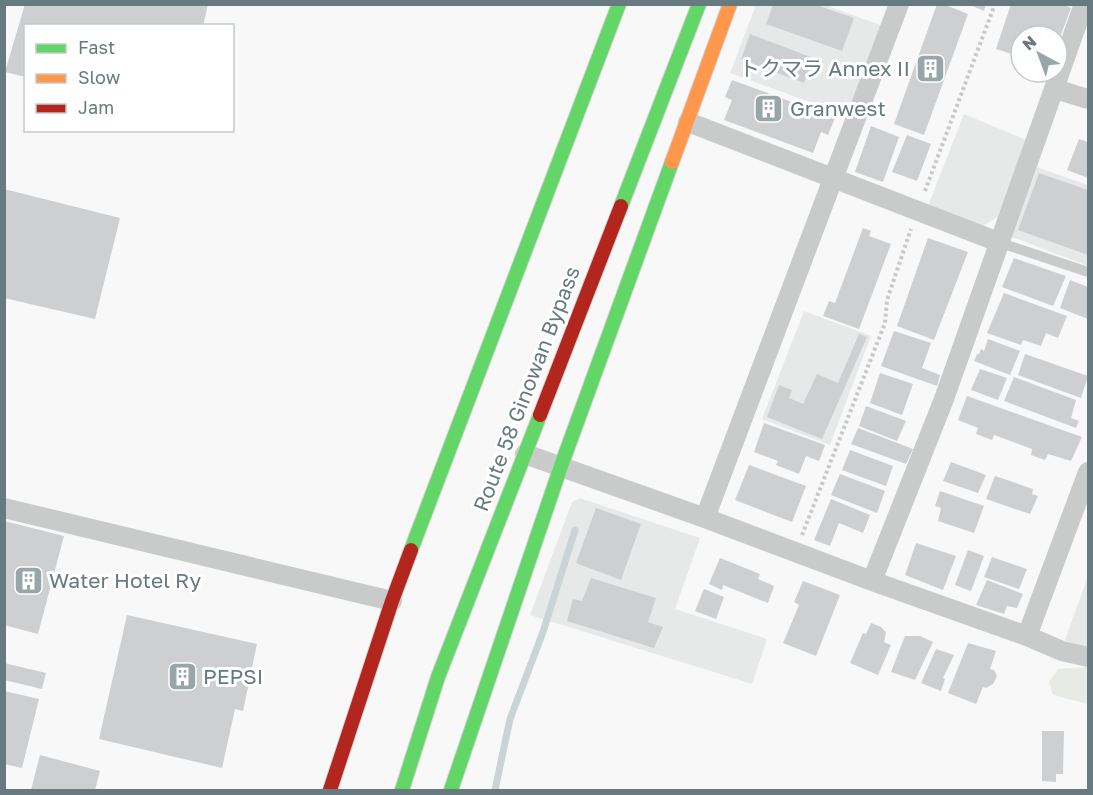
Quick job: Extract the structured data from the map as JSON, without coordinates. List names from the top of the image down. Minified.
{"streets":{"main road":["Route 58 Ginowan Bypass"]},"places":{"building":["トクマラ Annex II","Granwest","Water Hotel Ry","PEPSI"]},"legend":["Fast","Slow","Jam"],"north":"top left"}
